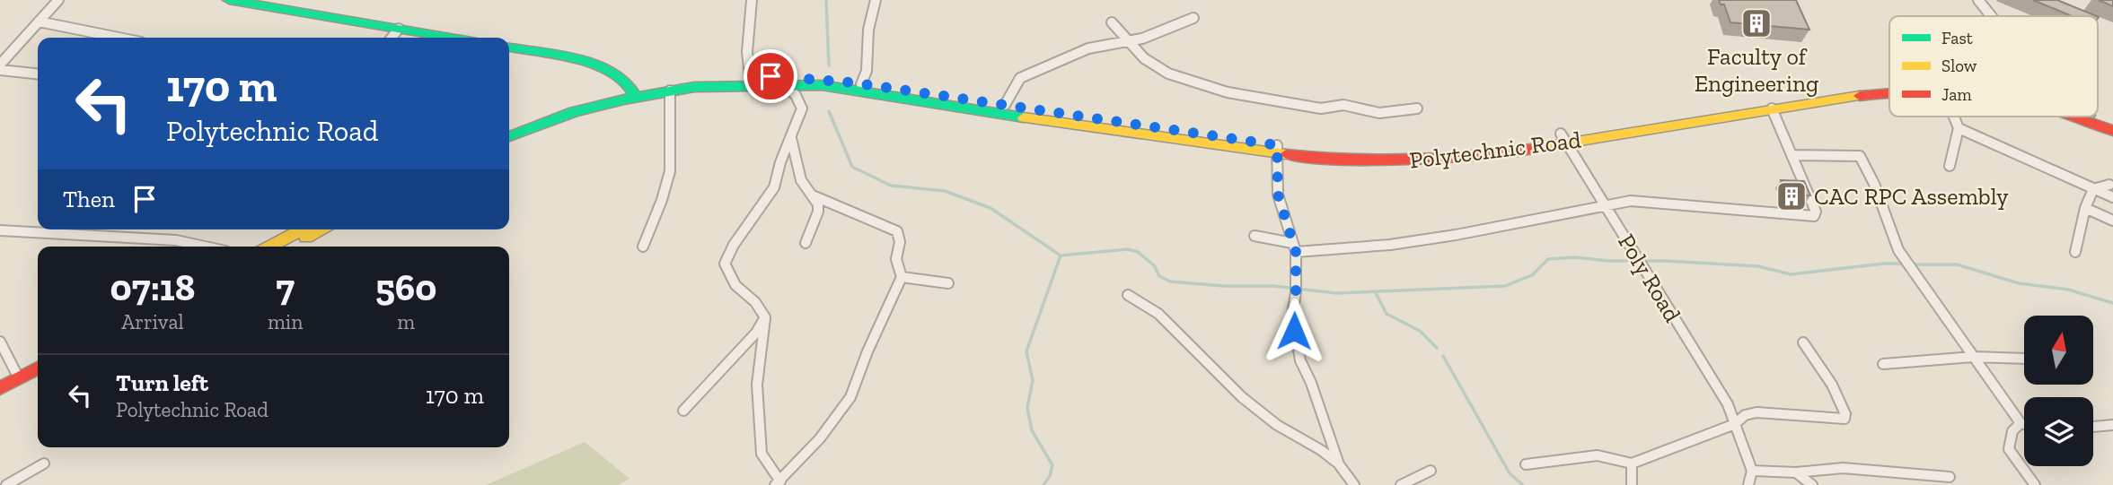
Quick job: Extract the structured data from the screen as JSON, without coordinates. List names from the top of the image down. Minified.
{"streets":{"main road":["Polytechnic Road"],"street":["Poly Road"]},"crossings":[["Polytechnic Road","Poly Road"]],"places":{"building":["Faculty of Engineering","CAC RPC Assembly"]},"legend":["Fast","Slow","Jam"],"north":"top","page":{"turn":["170 m","Polytechnic Road"],"then":"Then","eta":["07:18","Arrival","7","min","560","m"],"list":[{"name":"Turn left","note":"Polytechnic Road","value":"170 m"}]}}
